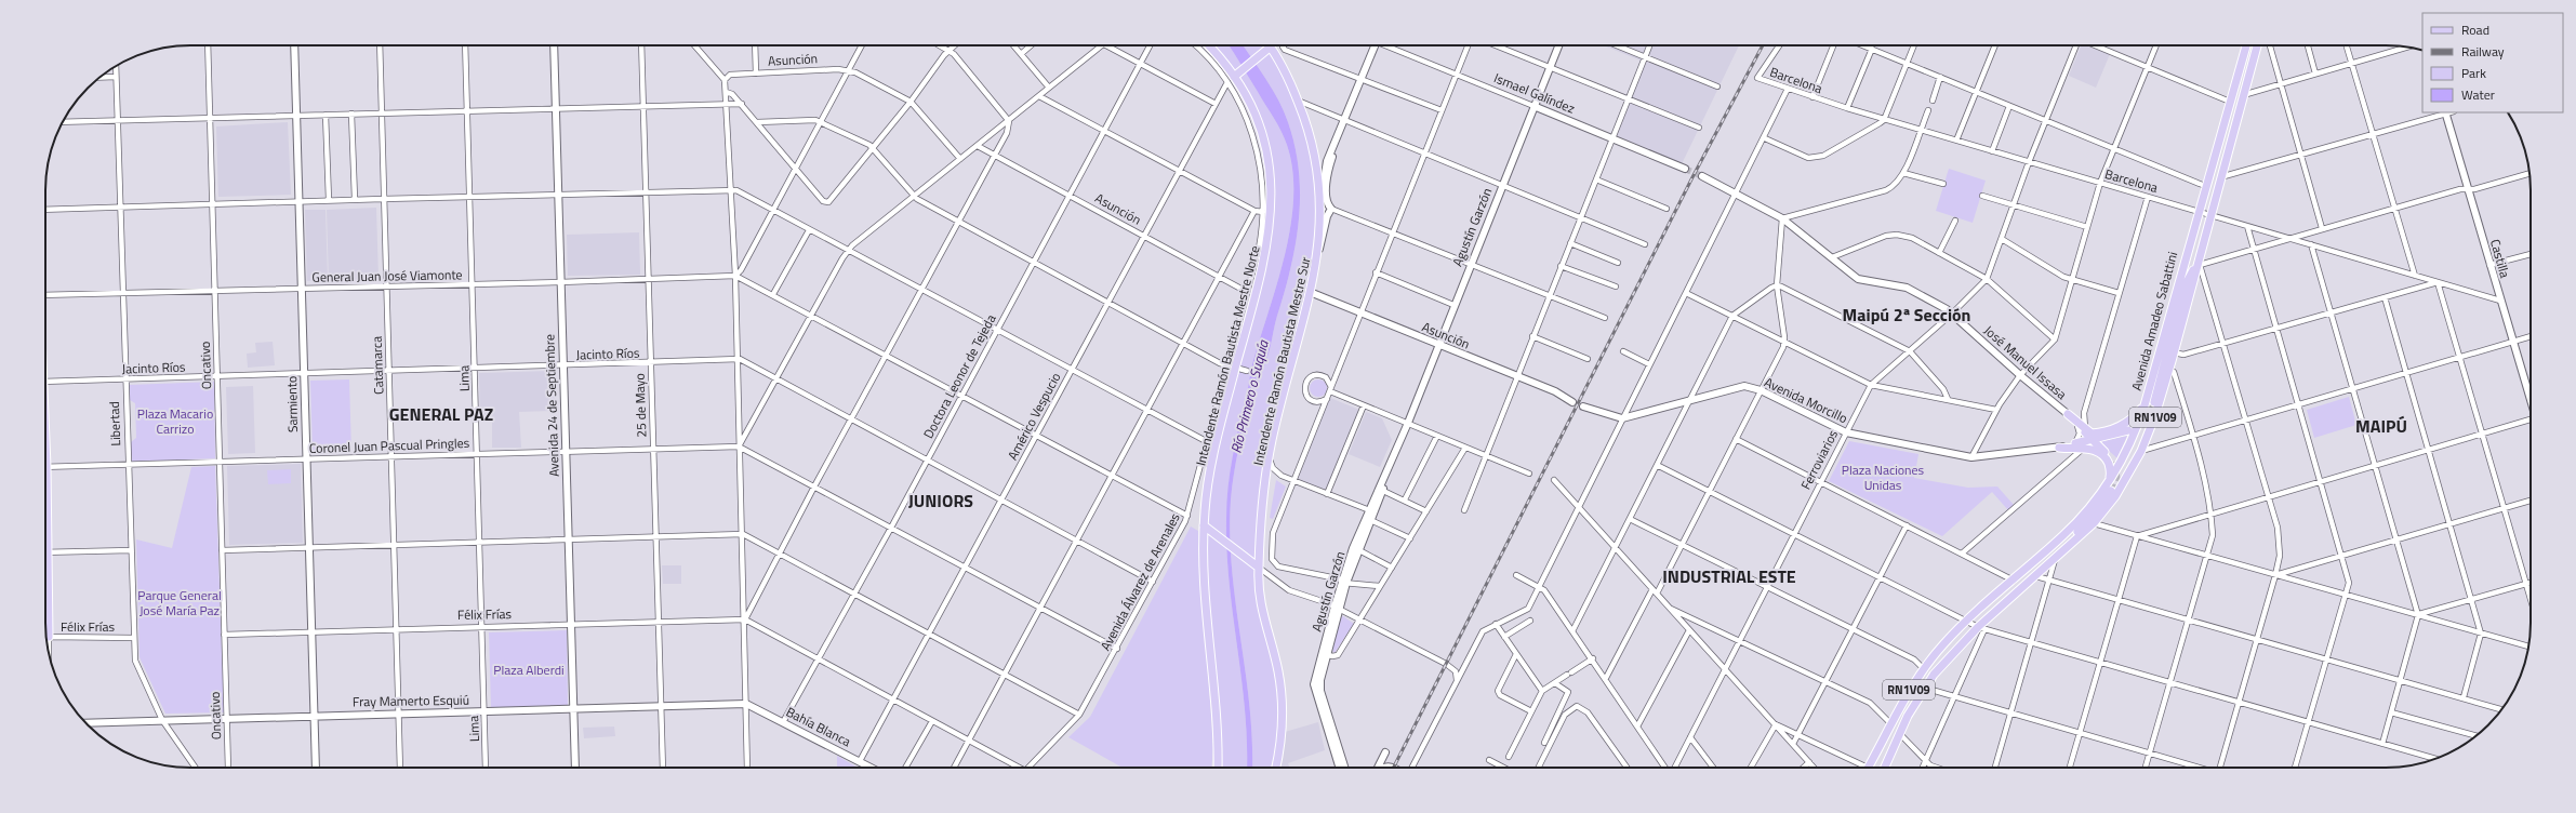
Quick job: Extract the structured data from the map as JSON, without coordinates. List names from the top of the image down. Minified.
{"streets":{"main road":["Asunción","Ismael Galíndez","Agustín Garzón","Castilla","Avenida Amadeo Sabattini","Intendente Ramón Bautista Mestre Norte","Intendente Ramón Bautista Mestre Sur","José Manuel Issasa","Avenida Morcillo","Sarmiento","Avenida 24 de Septiembre","RN1V09","Fray Mamerto Esquiú","Bahía Blanca"],"street":["Barcelona","General Juan José Viamonte","Jacinto Ríos","Oncativo","Catamarca","Doctora Leonor de Tejeda","Lima","25 de Mayo","Américo Vespucio","Libertad","Coronel Juan Pascual Pringles","Ferroviarios","Avenida Álvarez de Arenales","Félix Frías"]},"crossings":[["Asunción","Agustín Garzón"],["Asunción","Intendente Ramón Bautista Mestre Sur"],["Asunción","Doctora Leonor de Tejeda"],["Asunción","Américo Vespucio"],["Asunción","Avenida Álvarez de Arenales"],["Barcelona","Castilla"],["Barcelona","Avenida Amadeo Sabattini"],["Barcelona","Ferroviarios"],["Ismael Galíndez","Agustín Garzón"],["General Juan José Viamonte","Oncativo"],["General Juan José Viamonte","Catamarca"],["General Juan José Viamonte","Lima"],["General Juan José Viamonte","Sarmiento"],["General Juan José Viamonte","Avenida 24 de Septiembre"],["General Juan José Viamonte","25 de Mayo"],["General Juan José Viamonte","Libertad"],["Jacinto Ríos","Oncativo"],["Jacinto Ríos","Catamarca"],["Jacinto Ríos","Lima"],["Jacinto Ríos","Sarmiento"],["Jacinto Ríos","Avenida 24 de Septiembre"],["Jacinto Ríos","25 de Mayo"],["Jacinto Ríos","Libertad"],["Intendente Ramón Bautista Mestre Norte","Américo Vespucio"],["Intendente Ramón Bautista Mestre Norte","Avenida Álvarez de Arenales"],["José Manuel Issasa","Ferroviarios"],["Oncativo","Coronel Juan Pascual Pringles"],["Oncativo","Félix Frías"],["Oncativo","Fray Mamerto Esquiú"],["Catamarca","Coronel Juan Pascual Pringles"],["Catamarca","Félix Frías"],["Catamarca","Fray Mamerto Esquiú"],["Doctora Leonor de Tejeda","Bahía Blanca"],["Lima","Coronel Juan Pascual Pringles"],["Lima","Félix Frías"],["Lima","Fray Mamerto Esquiú"],["Avenida Morcillo","Ferroviarios"],["Sarmiento","Coronel Juan Pascual Pringles"],["Sarmiento","Félix Frías"],["Sarmiento","Fray Mamerto Esquiú"],["Avenida 24 de Septiembre","Coronel Juan Pascual Pringles"],["Avenida 24 de Septiembre","Félix Frías"],["Avenida 24 de Septiembre","Fray Mamerto Esquiú"],["25 de Mayo","Coronel Juan Pascual Pringles"],["25 de Mayo","Félix Frías"],["25 de Mayo","Fray Mamerto Esquiú"],["Américo Vespucio","Avenida Álvarez de Arenales"],["Américo Vespucio","Bahía Blanca"],["Libertad","Coronel Juan Pascual Pringles"],["Libertad","Félix Frías"],["Libertad","Fray Mamerto Esquiú"],["Fray Mamerto Esquiú","Bahía Blanca"]],"districts":["Maipú 2ª Sección","GENERAL PAZ","MAIPÚ","JUNIORS","INDUSTRIAL ESTE"],"water":["Río Primero o Suquía"],"parks":["Plaza Macario Carrizo","Plaza Naciones Unidas","Parque General José María Paz","Plaza Alberdi"],"legend":["Road","Railway","Park","Water"]}
